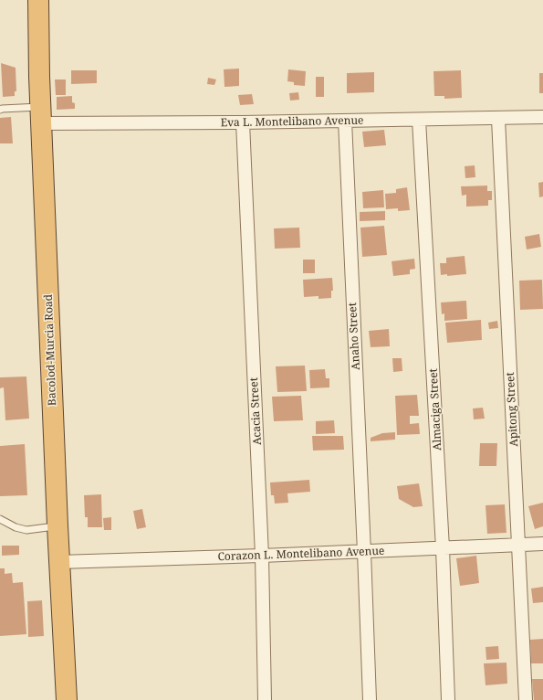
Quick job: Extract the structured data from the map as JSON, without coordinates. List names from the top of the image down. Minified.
{"streets":{"highway":["Bacolod-Murcia Road"],"street":["Eva L. Montelibano Avenue","Anaho Street","Almaciga Street","Apitong Street","Acacia Street","Corazon L. Montelibano Avenue"]},"crossings":[["Eva L. Montelibano Avenue","Anaho Street"],["Eva L. Montelibano Avenue","Bacolod-Murcia Road"],["Eva L. Montelibano Avenue","Almaciga Street"],["Eva L. Montelibano Avenue","Apitong Street"],["Eva L. Montelibano Avenue","Acacia Street"],["Anaho Street","Corazon L. Montelibano Avenue"],["Bacolod-Murcia Road","Corazon L. Montelibano Avenue"],["Almaciga Street","Corazon L. Montelibano Avenue"],["Apitong Street","Corazon L. Montelibano Avenue"],["Acacia Street","Corazon L. Montelibano Avenue"]]}
